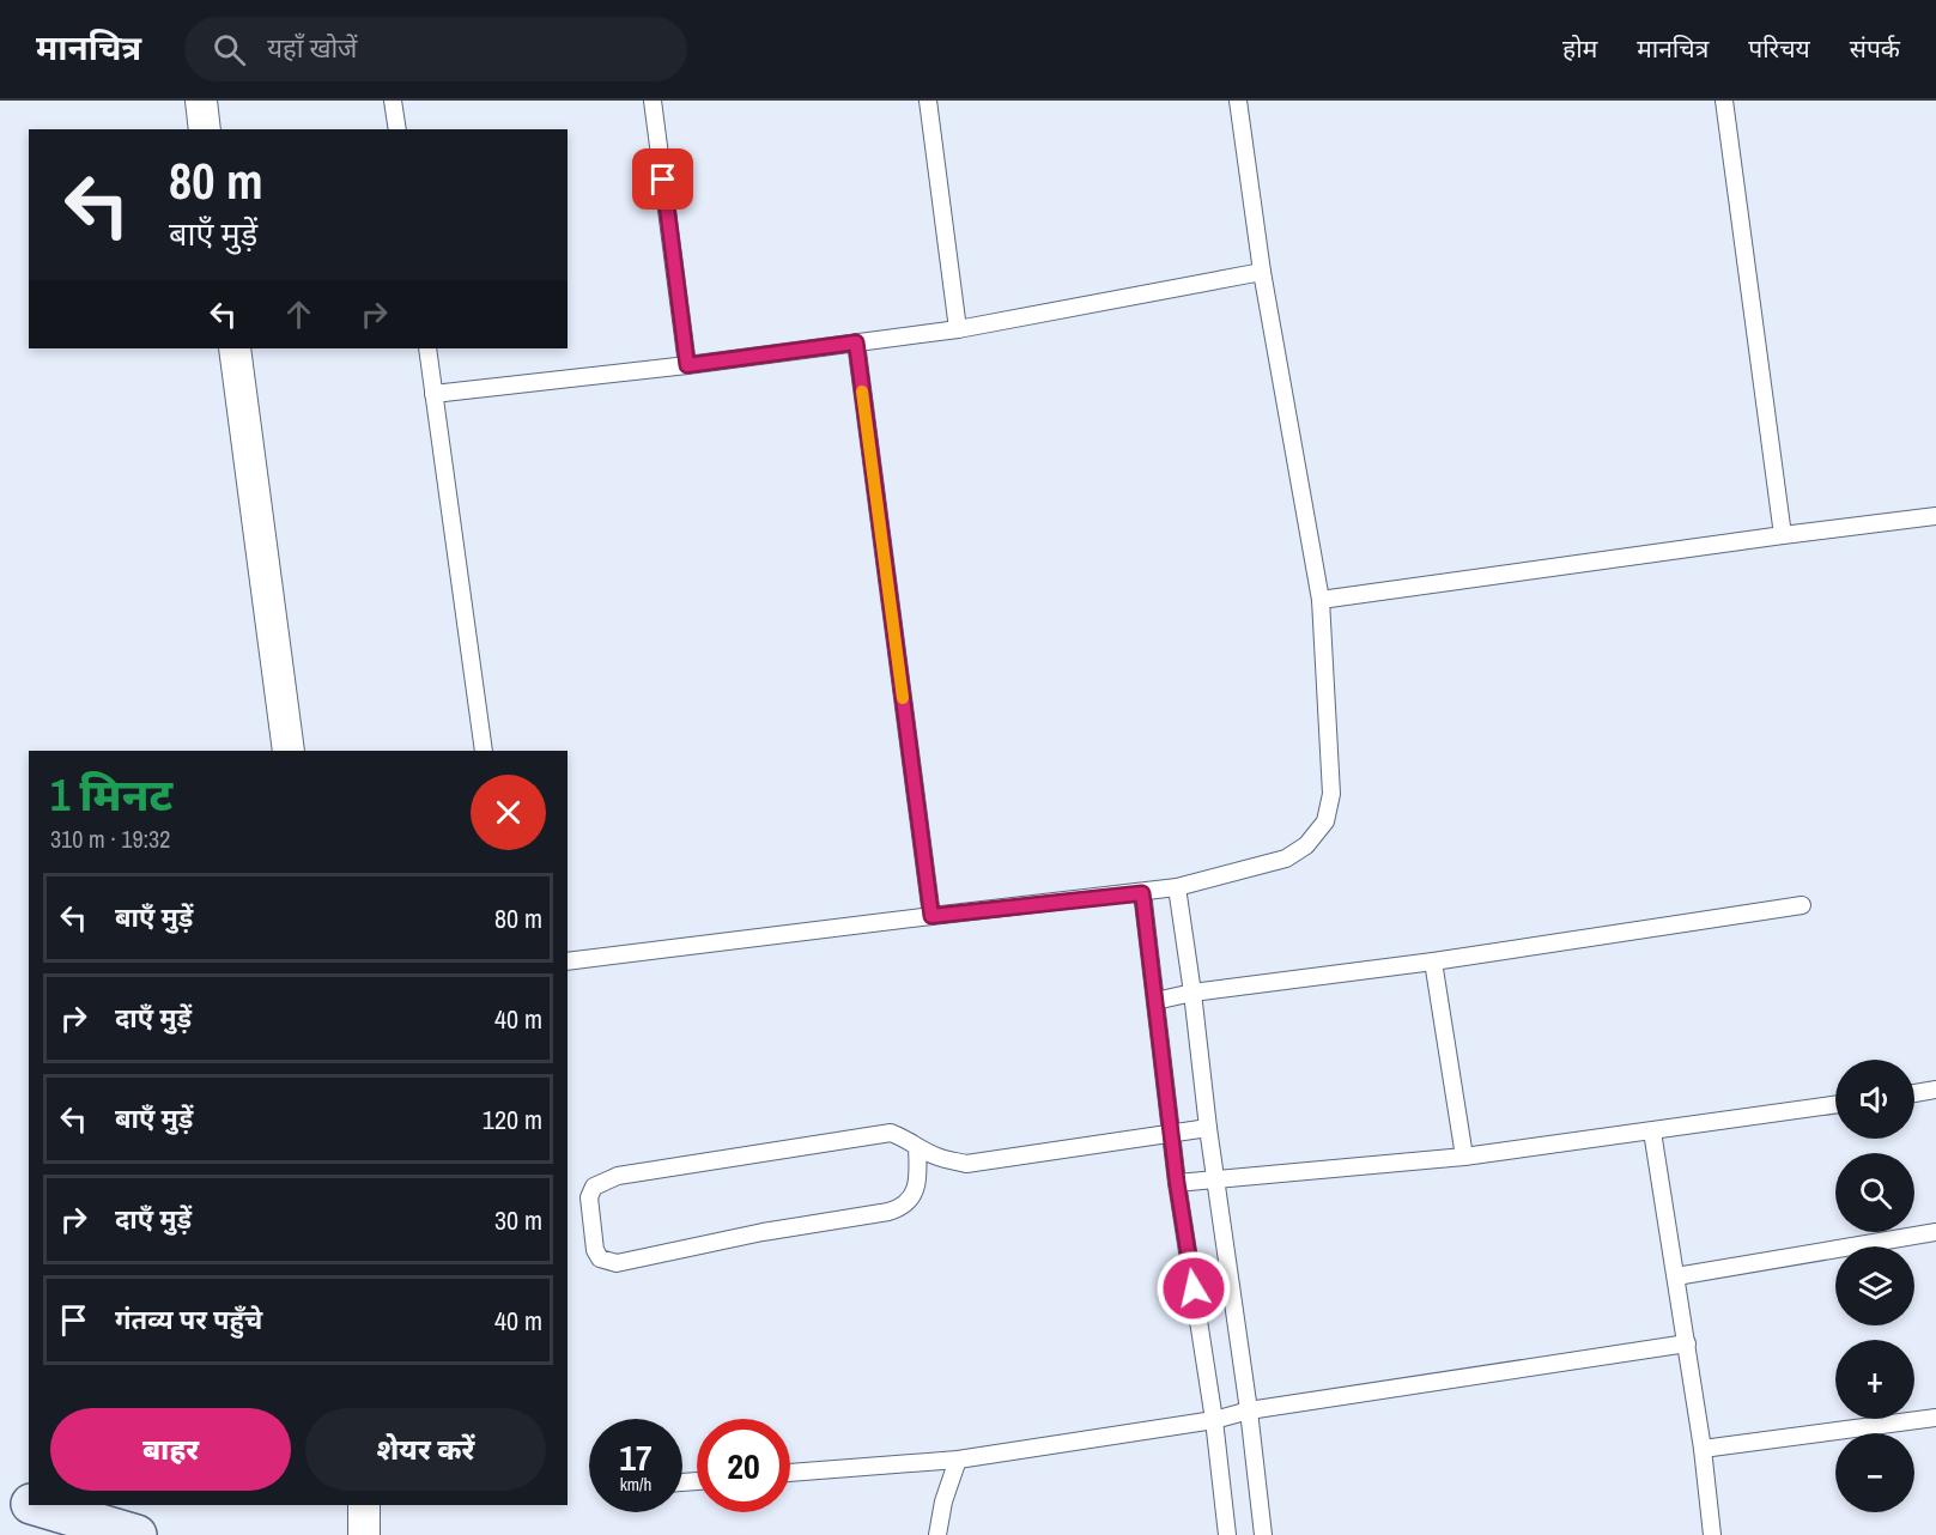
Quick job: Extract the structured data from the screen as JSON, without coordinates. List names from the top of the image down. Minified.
{"page":{"header":"मानचित्र","search":"यहाँ खोजें","nav":["होम","मानचित्र","परिचय","संपर्क"],"turn":["80 m","बाएँ मुड़ें"],"heading":["1 मिनट","310 m · 19:32"],"list":[{"name":"बाएँ मुड़ें","value":"80 m"},{"name":"दाएँ मुड़ें","value":"40 m"},{"name":"बाएँ मुड़ें","value":"120 m"},{"name":"दाएँ मुड़ें","value":"30 m"},{"name":"गंतव्य पर पहुँचे","value":"40 m"}],"map_buttons":["+","−"],"buttons":["बाहर","शेयर करें"],"speed":"17 km/h","limit":"20"}}
